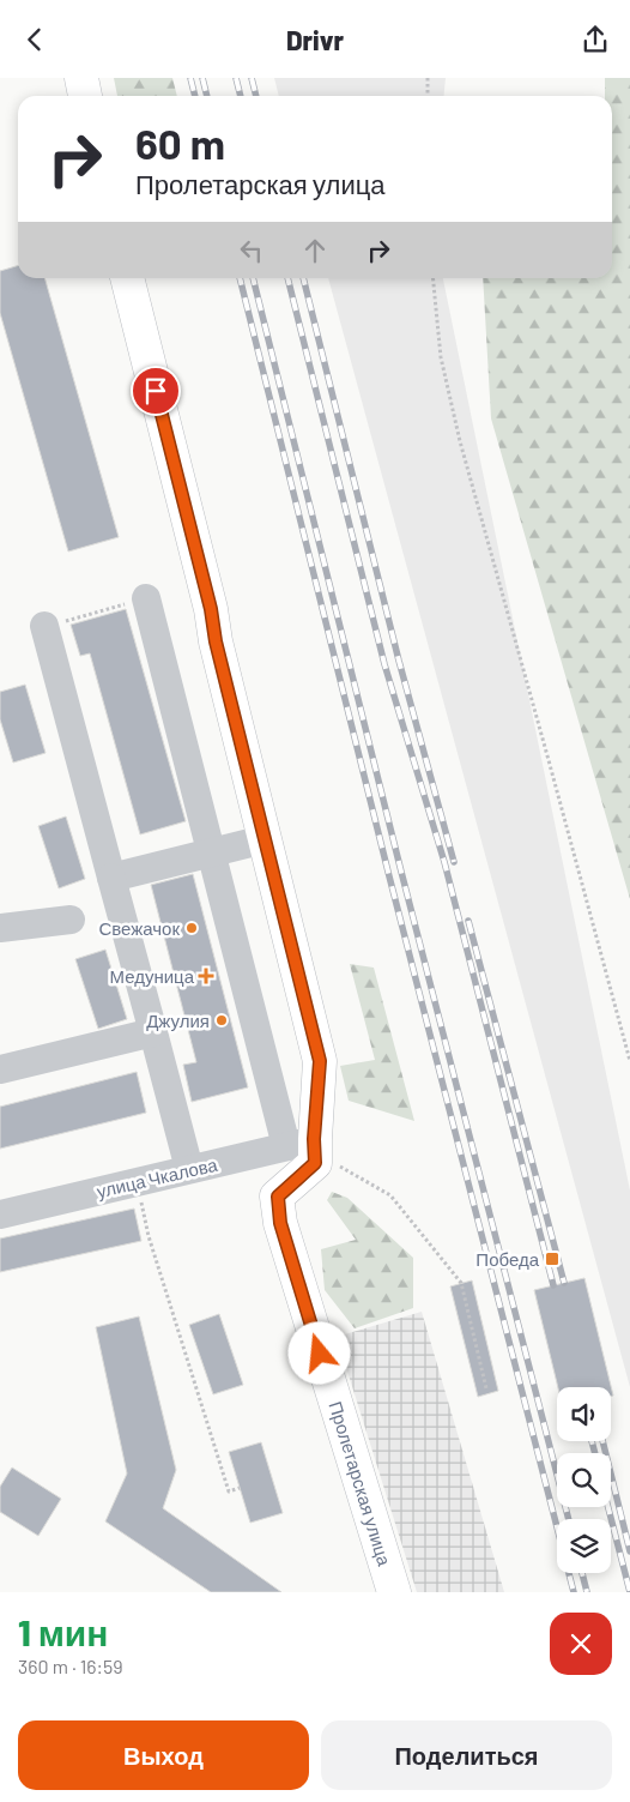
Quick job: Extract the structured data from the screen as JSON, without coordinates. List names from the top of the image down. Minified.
{"streets":{"main road":["Пролетарская улица"],"street":["улица Чкалова"]},"crossings":[["улица Чкалова","Пролетарская улица"]],"places":{"other":["Свежачок","Джулия"],"health":["Медуница"],"transit":["Победа"]},"page":{"header":"Drivr","turn":["60 m","Пролетарская улица"],"heading":["1 мин","360 m · 16:59"],"buttons":["Выход","Поделиться"]}}
